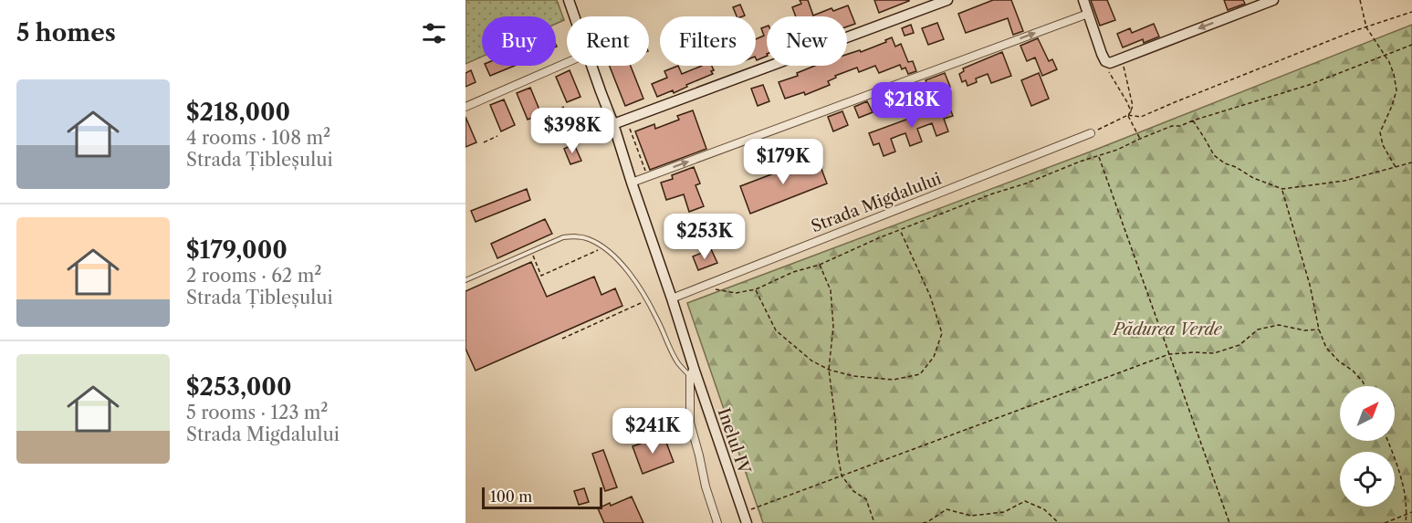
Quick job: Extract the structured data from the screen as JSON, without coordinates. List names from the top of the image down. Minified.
{"streets":{"street":["Strada Migdalului","Inelul IV"]},"crossings":[["Strada Migdalului","Inelul IV"]],"parks":["Pădurea Verde"],"scale_bar":"100 m","north":"top right","page":{"heading":"5 homes","chip":["Buy","Rent","Filters","New"],"list":[{"name":"$218,000","note":"4 rooms · 108 m² · Strada Țibleșului"},{"name":"$179,000","note":"2 rooms · 62 m² · Strada Țibleșului"},{"name":"$253,000","note":"5 rooms · 123 m² · Strada Migdalului"}],"price":["$218K","$398K","$179K","$253K","$241K"],"scale":"100 m"}}
